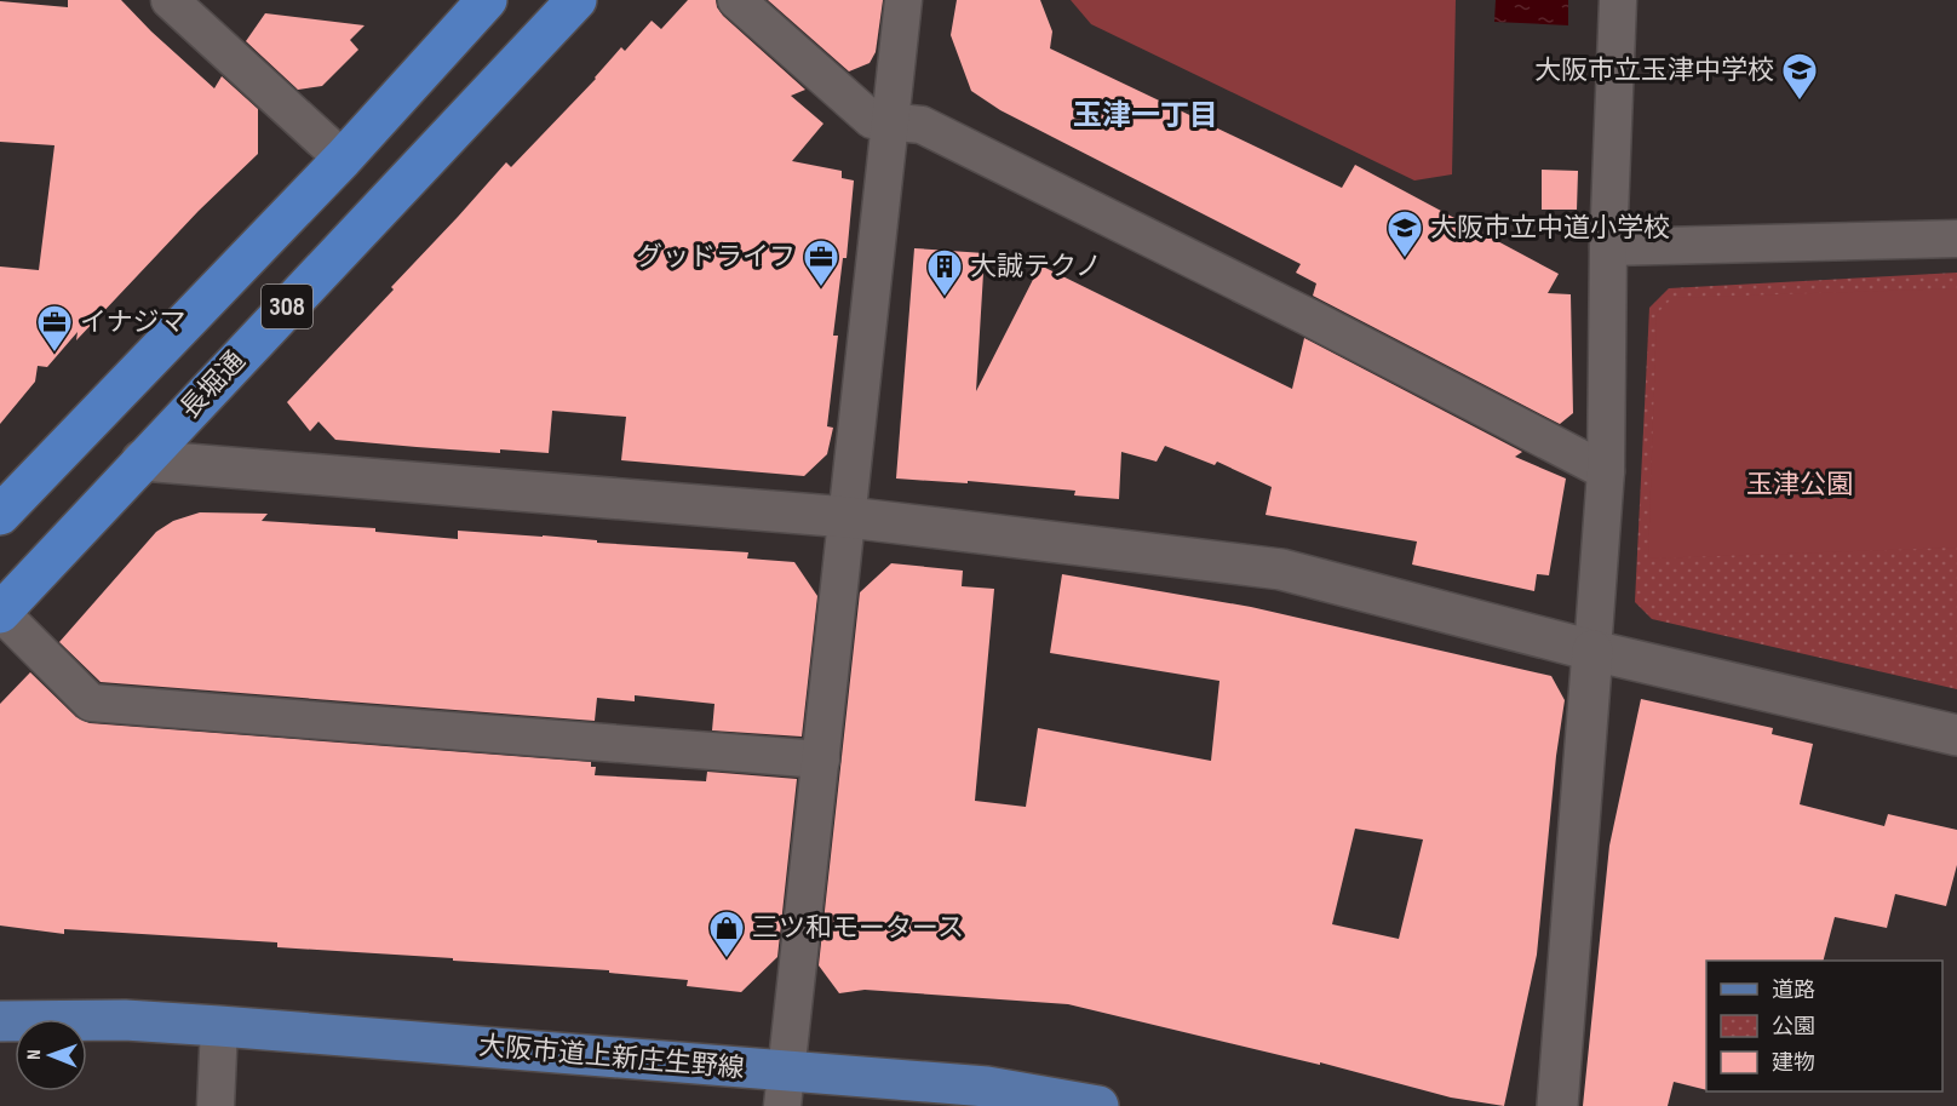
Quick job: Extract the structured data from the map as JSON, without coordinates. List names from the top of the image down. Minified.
{"streets":{"highway":["308","長堀通"],"main road":["大阪市道上新庄生野線"]},"districts":["玉津一丁目"],"parks":["玉津公園"],"places":{"school or university":["大阪市立玉津中学校","大阪市立中道小学校"],"office":["グッドライフ","イナジマ"],"building":["大誠テクノ"],"shop":["三ツ和モータース"]},"legend":["道路","公園","建物"],"north":"left"}
